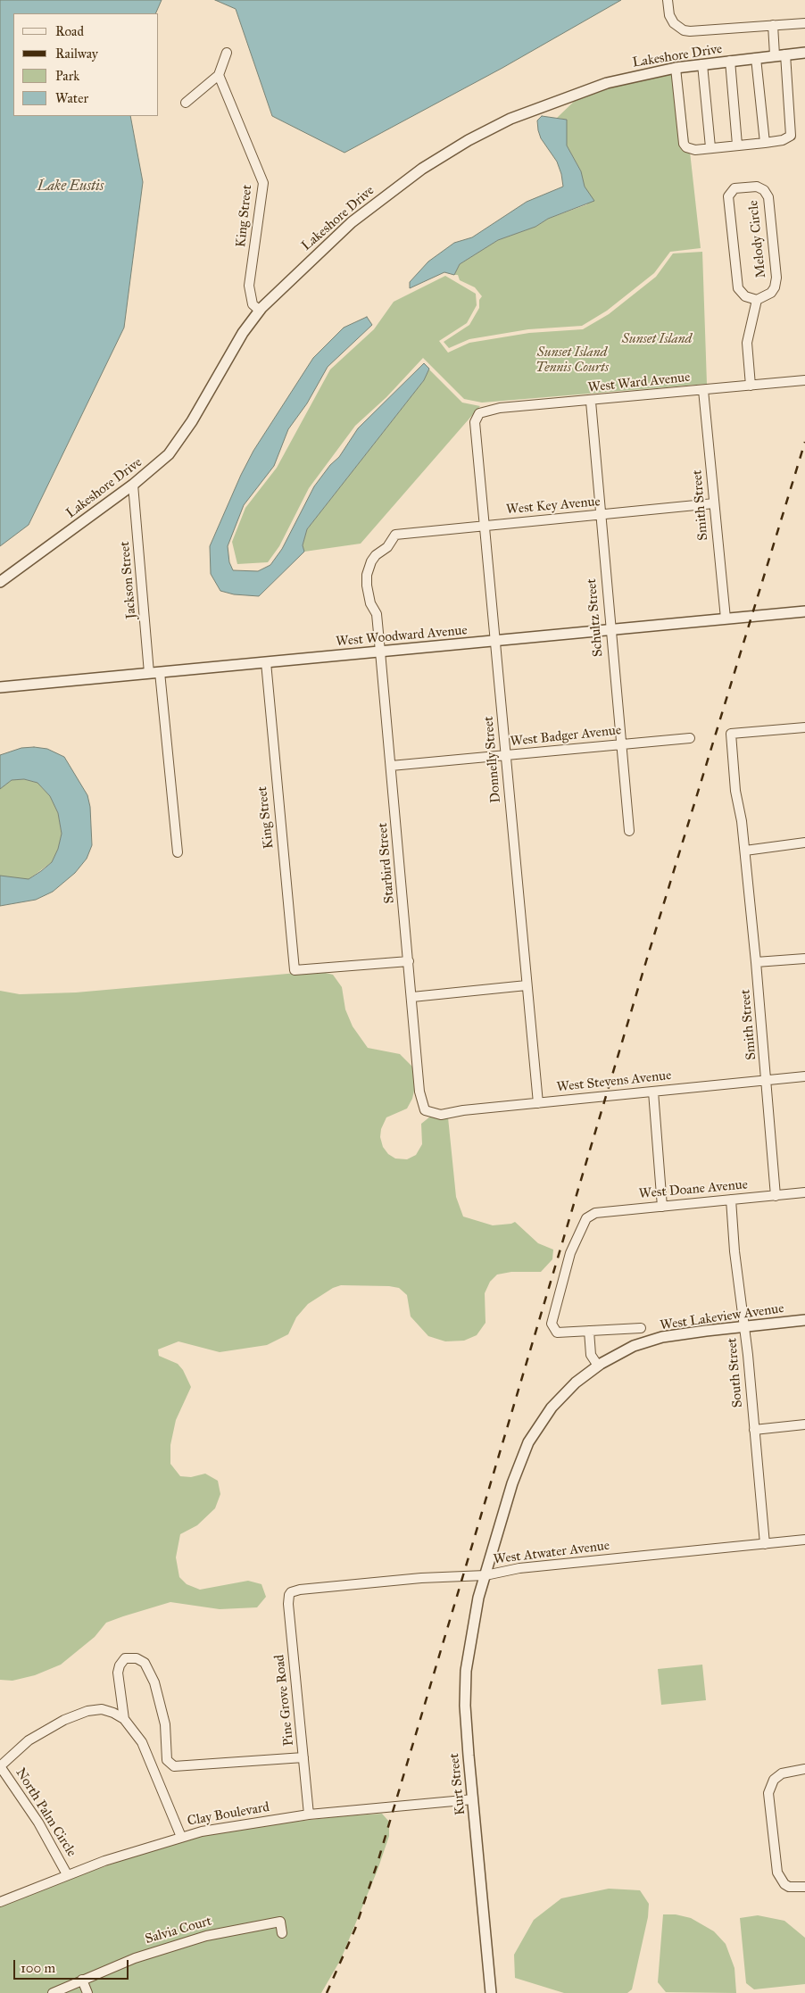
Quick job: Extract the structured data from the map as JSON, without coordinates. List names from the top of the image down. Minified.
{"streets":{"street":["Lakeshore Drive","King Street","Melody Circle","West Ward Avenue","Smith Street","West Key Avenue","Jackson Street","Schultz Street","West Woodward Avenue","West Badger Avenue","Donnelly Street","Starbird Street","West Stevens Avenue","West Doane Avenue","West Lakeview Avenue","South Street","West Atwater Avenue","Pine Grove Road","Kurt Street","North Palm Circle","Clay Boulevard","Salvia Court"]},"crossings":[["Lakeshore Drive","King Street"],["Lakeshore Drive","Jackson Street"],["King Street","West Woodward Avenue"],["King Street","Starbird Street"],["West Ward Avenue","Smith Street"],["West Ward Avenue","Schultz Street"],["West Ward Avenue","Donnelly Street"],["Smith Street","West Key Avenue"],["Smith Street","West Woodward Avenue"],["Smith Street","West Stevens Avenue"],["Smith Street","West Doane Avenue"],["West Key Avenue","Schultz Street"],["West Key Avenue","Donnelly Street"],["West Key Avenue","Starbird Street"],["Jackson Street","West Woodward Avenue"],["Schultz Street","West Woodward Avenue"],["Schultz Street","West Badger Avenue"],["West Woodward Avenue","Donnelly Street"],["West Woodward Avenue","Starbird Street"],["West Badger Avenue","Donnelly Street"],["West Badger Avenue","Starbird Street"],["Donnelly Street","West Stevens Avenue"],["Starbird Street","West Stevens Avenue"],["West Doane Avenue","South Street"],["West Lakeview Avenue","South Street"],["West Lakeview Avenue","West Atwater Avenue"],["West Lakeview Avenue","Kurt Street"],["South Street","West Atwater Avenue"],["West Atwater Avenue","Pine Grove Road"],["West Atwater Avenue","Kurt Street"],["Pine Grove Road","Clay Boulevard"],["Kurt Street","Clay Boulevard"],["North Palm Circle","Clay Boulevard"]],"water":["Lake Eustis"],"parks":["Sunset Island","Sunset Island Tennis Courts"],"legend":["Road","Railway","Park","Water"],"scale_bar":"100 m"}
